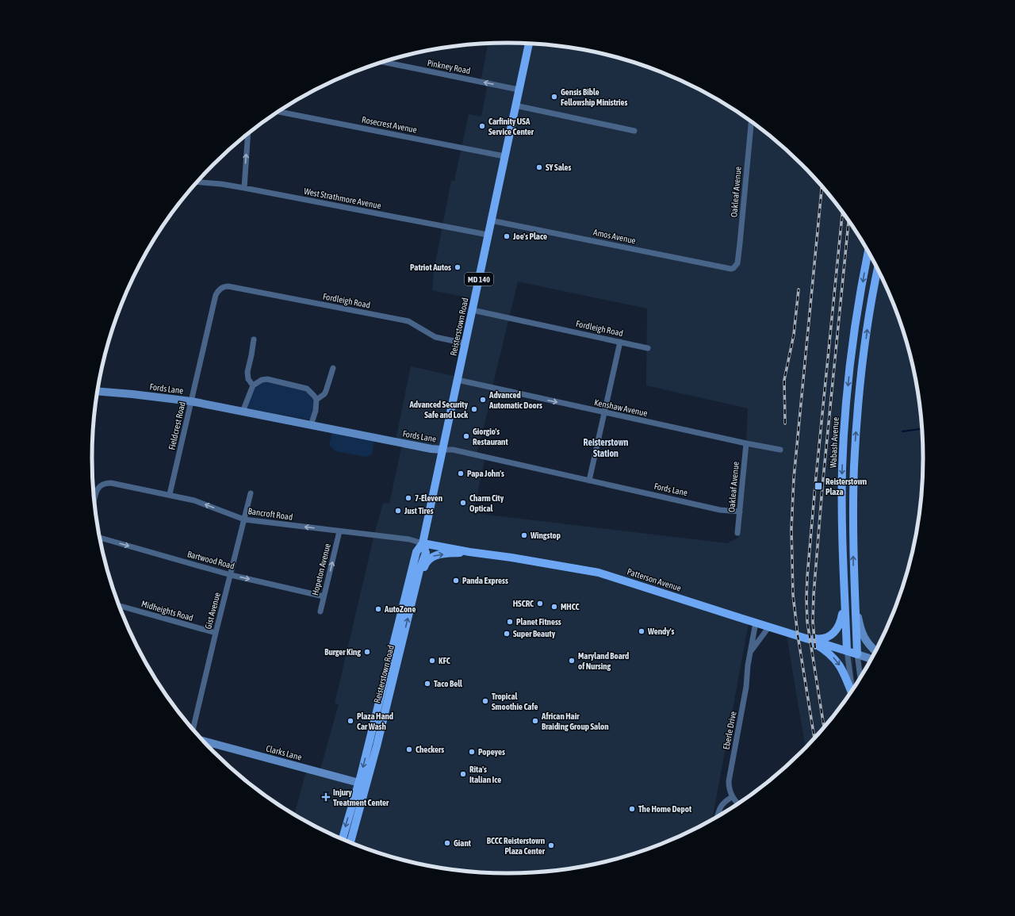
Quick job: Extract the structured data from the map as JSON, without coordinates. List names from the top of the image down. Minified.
{"streets":{"main road":["MD 140","Reisterstown Road","Wabash Avenue","Patterson Avenue"],"street":["Pinkney Road","Rosecrest Avenue","Oakleaf Avenue","West Strathmore Avenue","Amos Avenue","Fordleigh Road","Fords Lane","Kenshaw Avenue","Fieldcrest Road","Bancroft Road","Bartwood Road","Hopeton Avenue","Midheights Road","Gist Avenue","Eberle Drive","Clarks Lane"]},"crossings":[["Pinkney Road","Reisterstown Road"],["Rosecrest Avenue","Reisterstown Road"],["Oakleaf Avenue","Amos Avenue"],["Oakleaf Avenue","Fords Lane"],["Oakleaf Avenue","Kenshaw Avenue"],["West Strathmore Avenue","Reisterstown Road"],["Amos Avenue","Reisterstown Road"],["Fordleigh Road","Reisterstown Road"],["Fordleigh Road","Fieldcrest Road"],["Reisterstown Road","Fords Lane"],["Reisterstown Road","Kenshaw Avenue"],["Reisterstown Road","Bancroft Road"],["Reisterstown Road","Patterson Avenue"],["Reisterstown Road","Clarks Lane"],["Fords Lane","Fieldcrest Road"],["Fieldcrest Road","Bancroft Road"],["Wabash Avenue","Patterson Avenue"],["Bancroft Road","Hopeton Avenue"],["Bancroft Road","Patterson Avenue"],["Bancroft Road","Gist Avenue"],["Bartwood Road","Hopeton Avenue"],["Bartwood Road","Gist Avenue"],["Patterson Avenue","Eberle Drive"],["Midheights Road","Gist Avenue"]],"one_way":["Pinkney Road","Kenshaw Avenue","Bancroft Road","Bartwood Road","Hopeton Avenue"],"districts":["Reisterstown Station"],"places":{"other":["Gensis Bible Fellowship Ministries","Carfinity USA Service Center","SY Sales","Joe's Place","Patriot Autos","Advanced Automatic Doors","Advanced Security Safe and Lock","Giorgio's Restaurant","Papa John's","7-Eleven","Charm City Optical","Just Tires","Wingstop","Panda Express","HSCRC","MHCC","AutoZone","Planet Fitness","Wendy's","Super Beauty","Burger King","KFC","Maryland Board of Nursing","Taco Bell","Tropical Smoothie Cafe","Plaza Hand Car Wash","African Hair Braiding Group Salon","Checkers","Popeyes","Rita's Italian Ice","The Home Depot","Giant","BCCC Reisterstown Plaza Center"],"transit":["Reisterstown Plaza"],"health":["Injury Treatment Center"]}}
